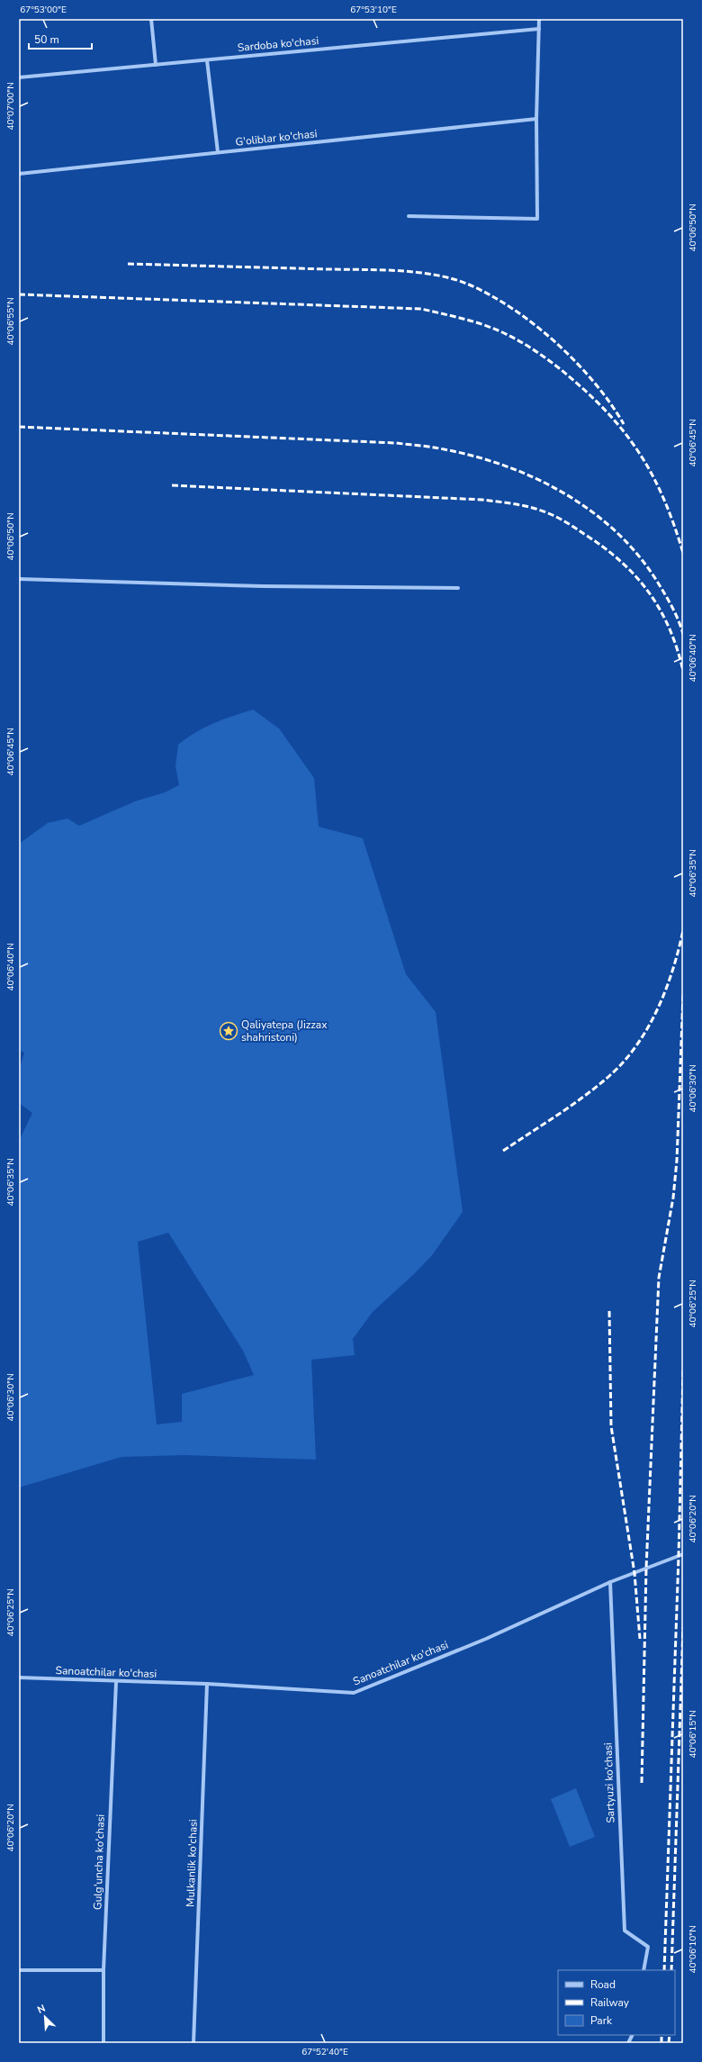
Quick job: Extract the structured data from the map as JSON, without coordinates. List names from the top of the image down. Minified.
{"streets":{"street":["Sardoba ko'chasi","G'oliblar ko'chasi","Sanoatchilar ko'chasi","Sartyuzi ko'chasi","Gulg'uncha ko'chasi","Mulkanlik ko'chasi"]},"crossings":[["Sanoatchilar ko'chasi","Sartyuzi ko'chasi"],["Sanoatchilar ko'chasi","Gulg'uncha ko'chasi"],["Sanoatchilar ko'chasi","Mulkanlik ko'chasi"]],"places":{"place":["Qaliyatepa (Jizzax shahristoni)"]},"legend":["Road","Railway","Park"],"scale_bar":"50 m","north":"top left","coordinates":["67°53'00\"E","67°53'10\"E","40°07'00\"N","40°06'50\"N","40°06'55\"N","40°06'45\"N","40°06'40\"N","40°06'35\"N","40°06'30\"N","40°06'25\"N","40°06'20\"N","40°06'15\"N","40°06'10\"N","67°52'40\"E"]}
